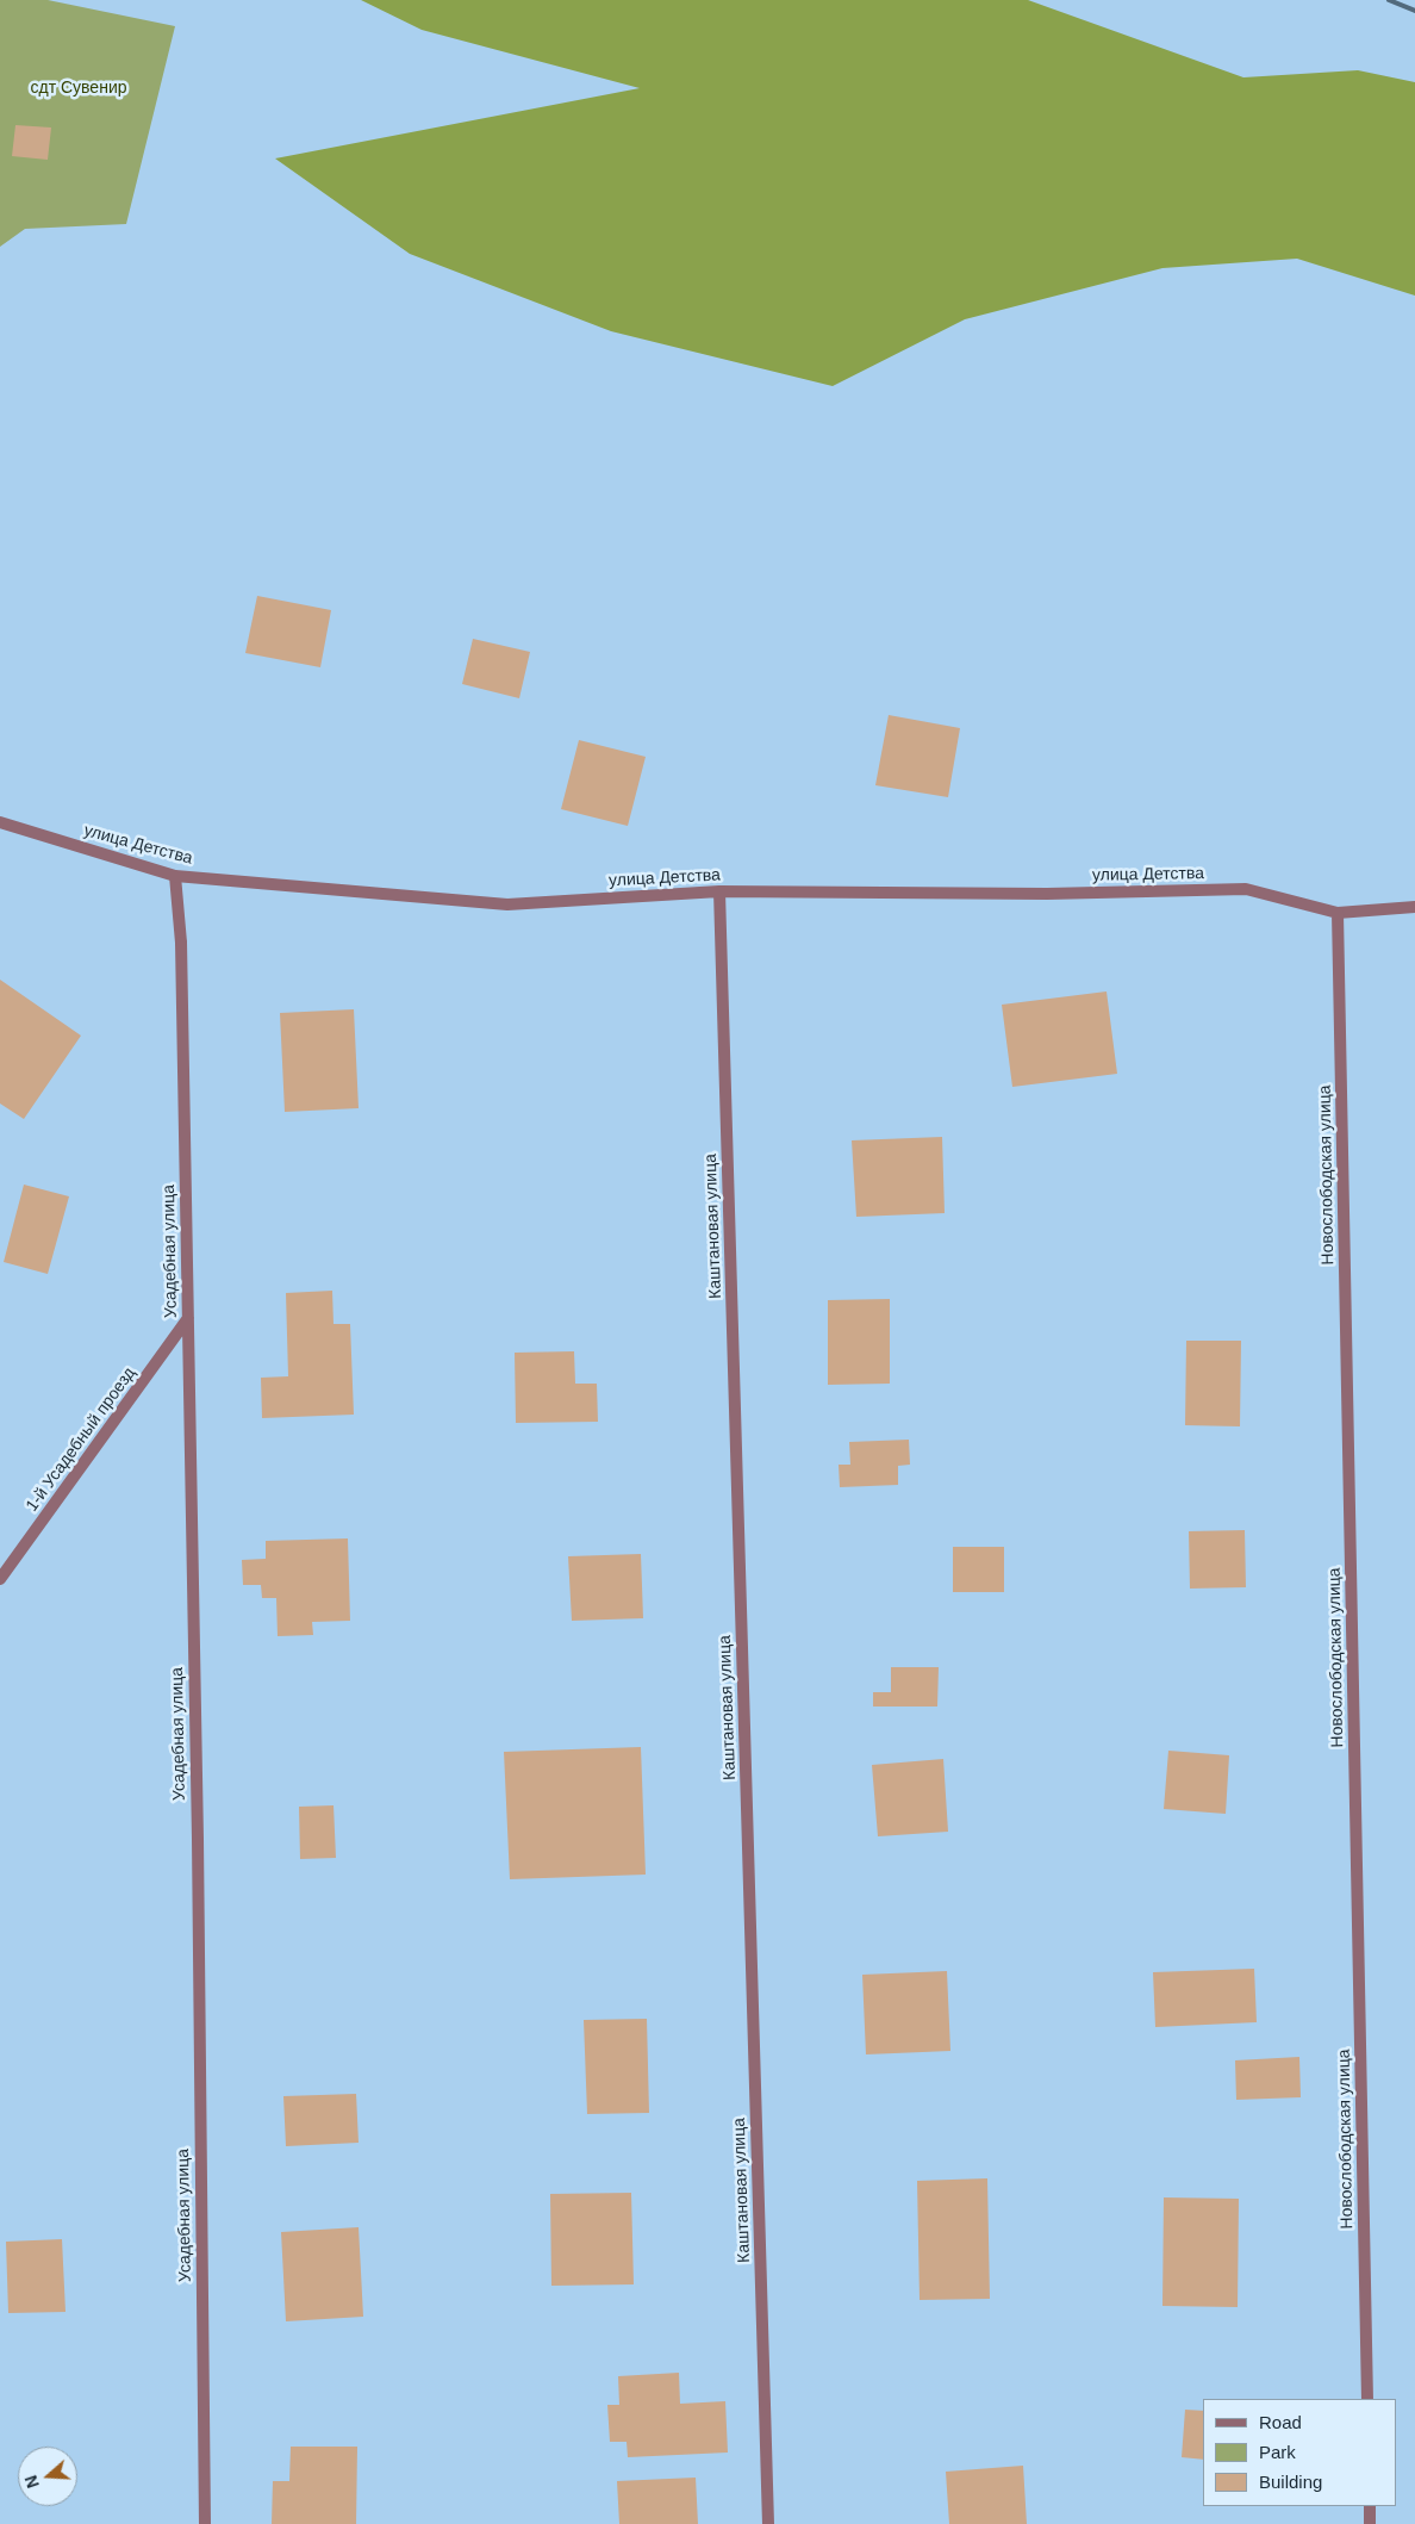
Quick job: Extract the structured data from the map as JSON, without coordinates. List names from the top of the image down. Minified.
{"streets":{"street":["улица Детства","Новослободская улица","Каштановая улица","Усадебная улица","1-й Усадебный проезд"]},"crossings":[["улица Детства","Новослободская улица"],["улица Детства","Каштановая улица"],["улица Детства","Усадебная улица"],["Усадебная улица","1-й Усадебный проезд"]],"parks":["сдт Сувенир"],"legend":["Road","Park","Building"],"north":"left"}
